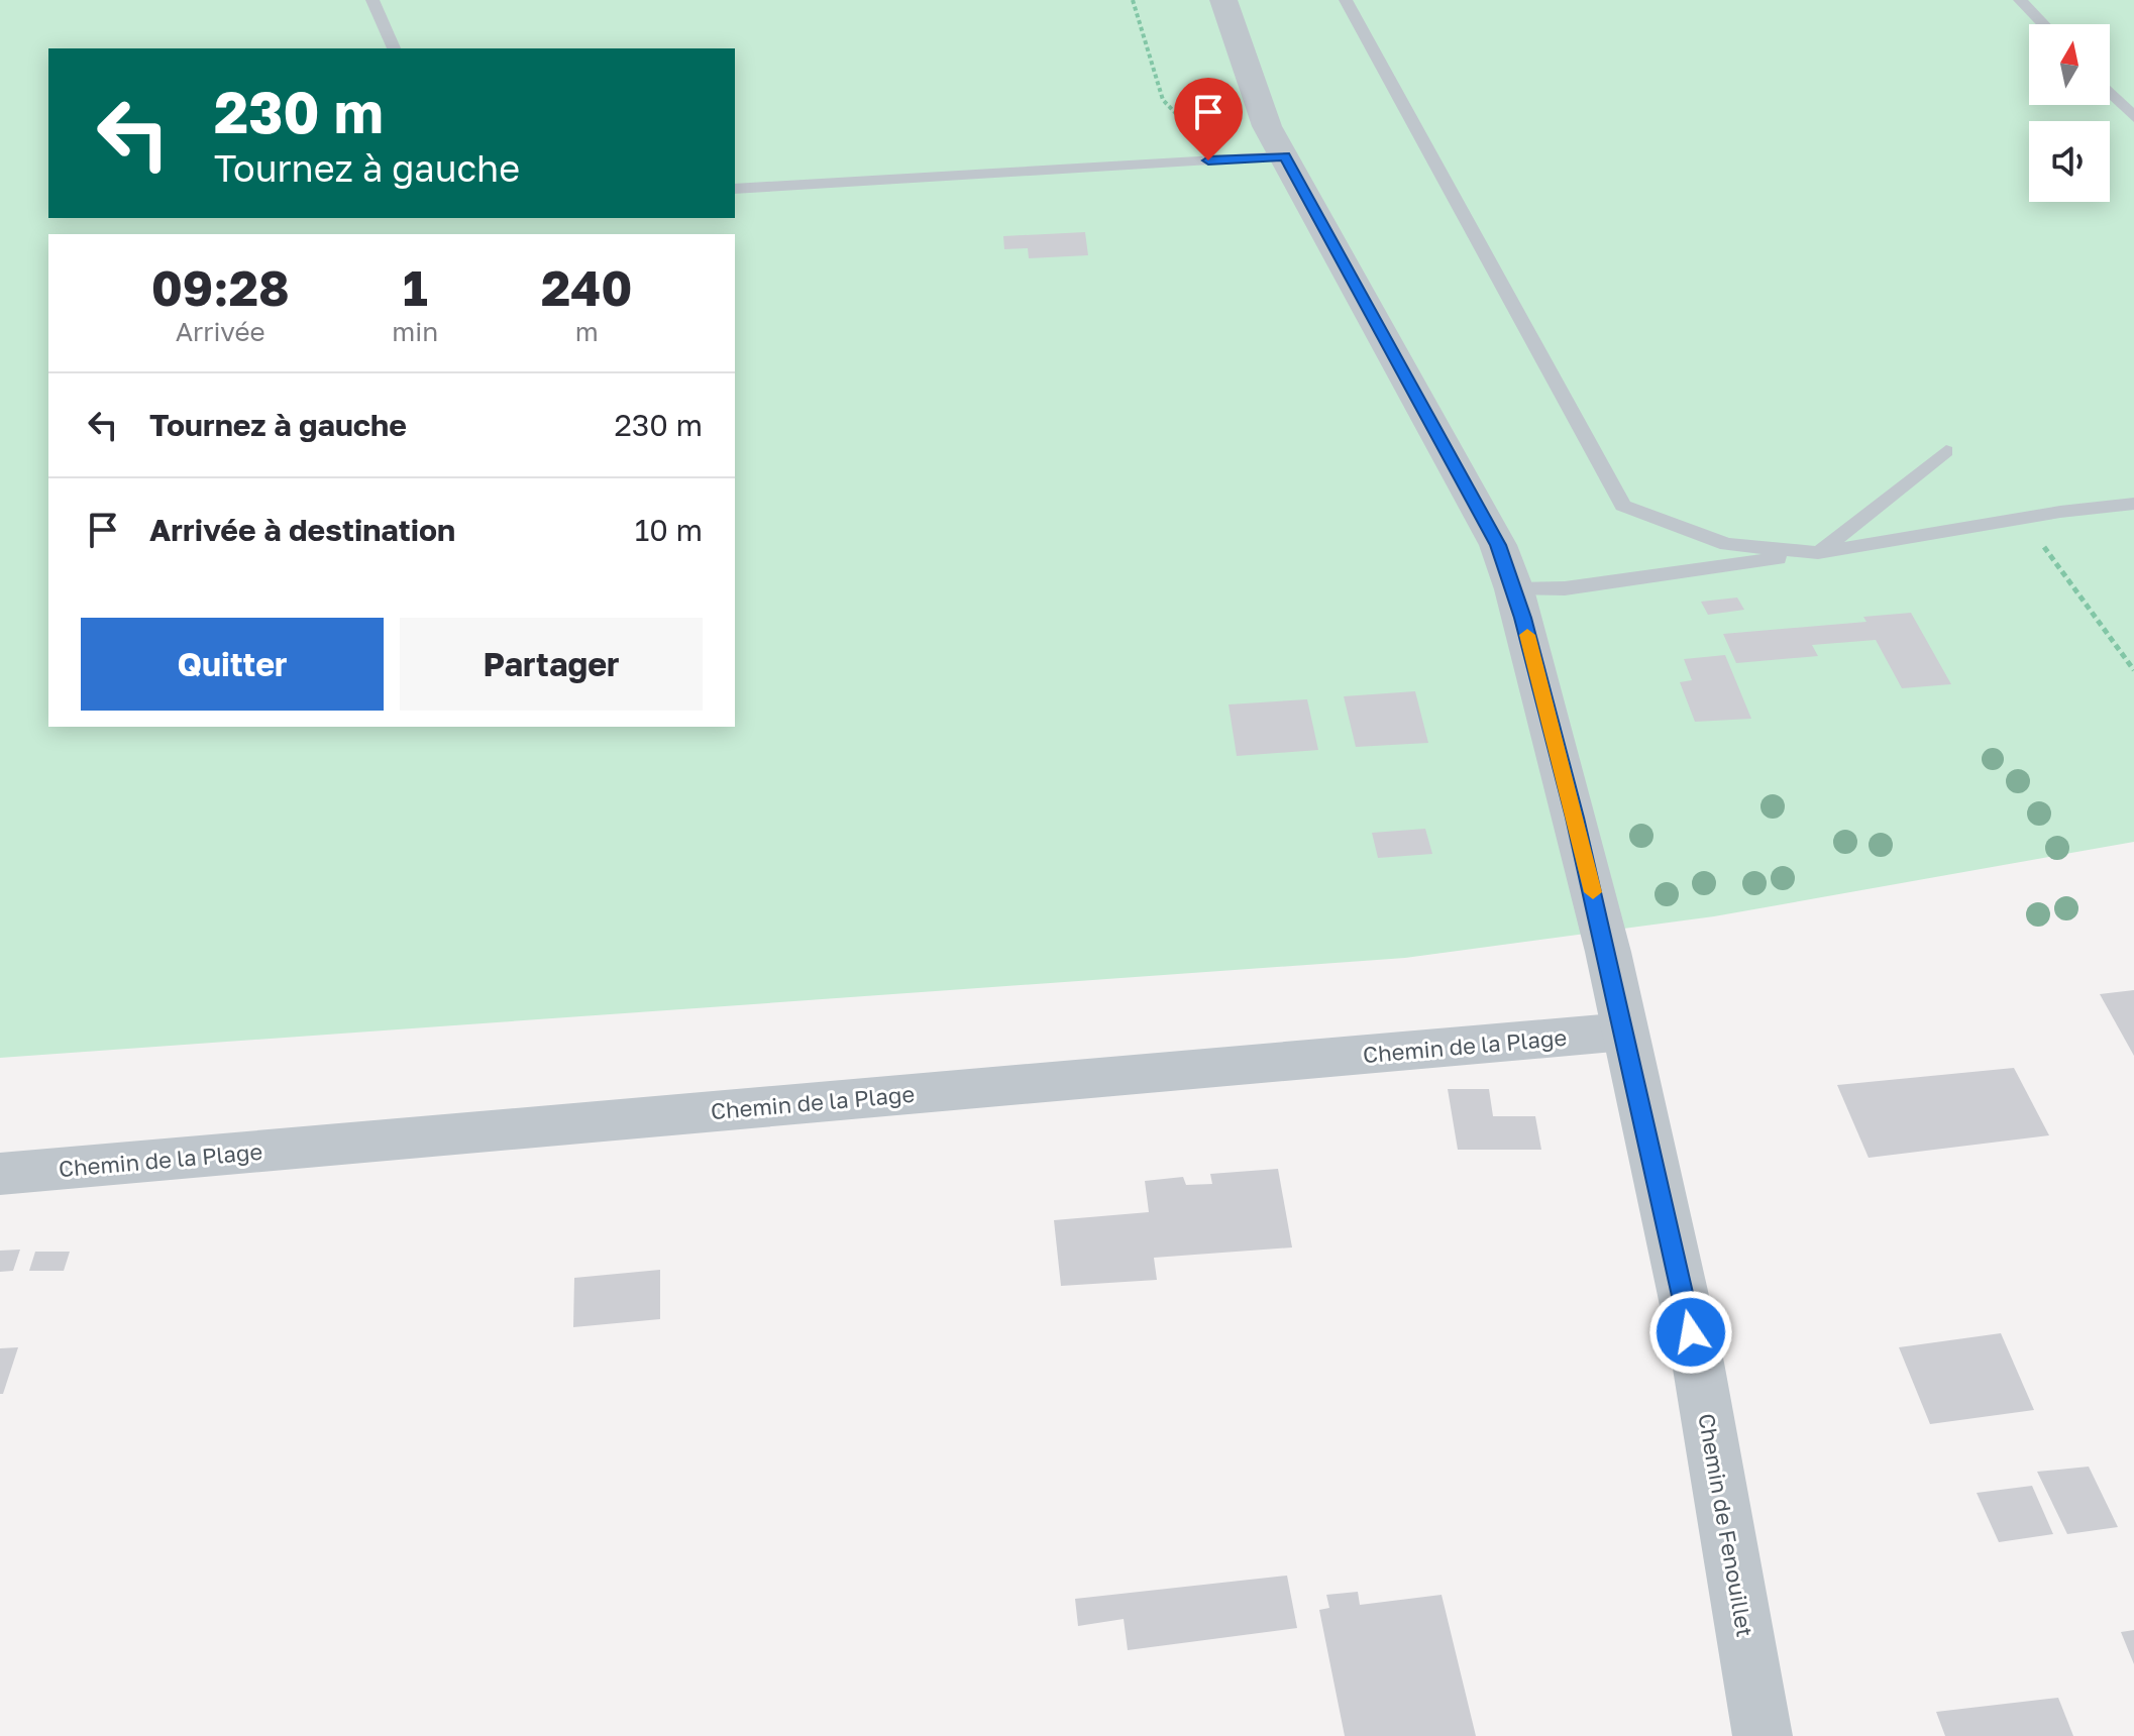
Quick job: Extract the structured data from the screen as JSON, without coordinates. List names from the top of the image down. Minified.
{"streets":{"street":["Chemin de la Plage","Chemin de Fenouillet"]},"crossings":[["Chemin de la Plage","Chemin de Fenouillet"]],"north":"top","page":{"turn":["230 m","Tournez à gauche"],"eta":["09:28","Arrivée","1","min","240","m"],"list":[{"name":"Tournez à gauche","value":"230 m"},{"name":"Arrivée à destination","value":"10 m"}],"buttons":["Quitter","Partager"]}}
